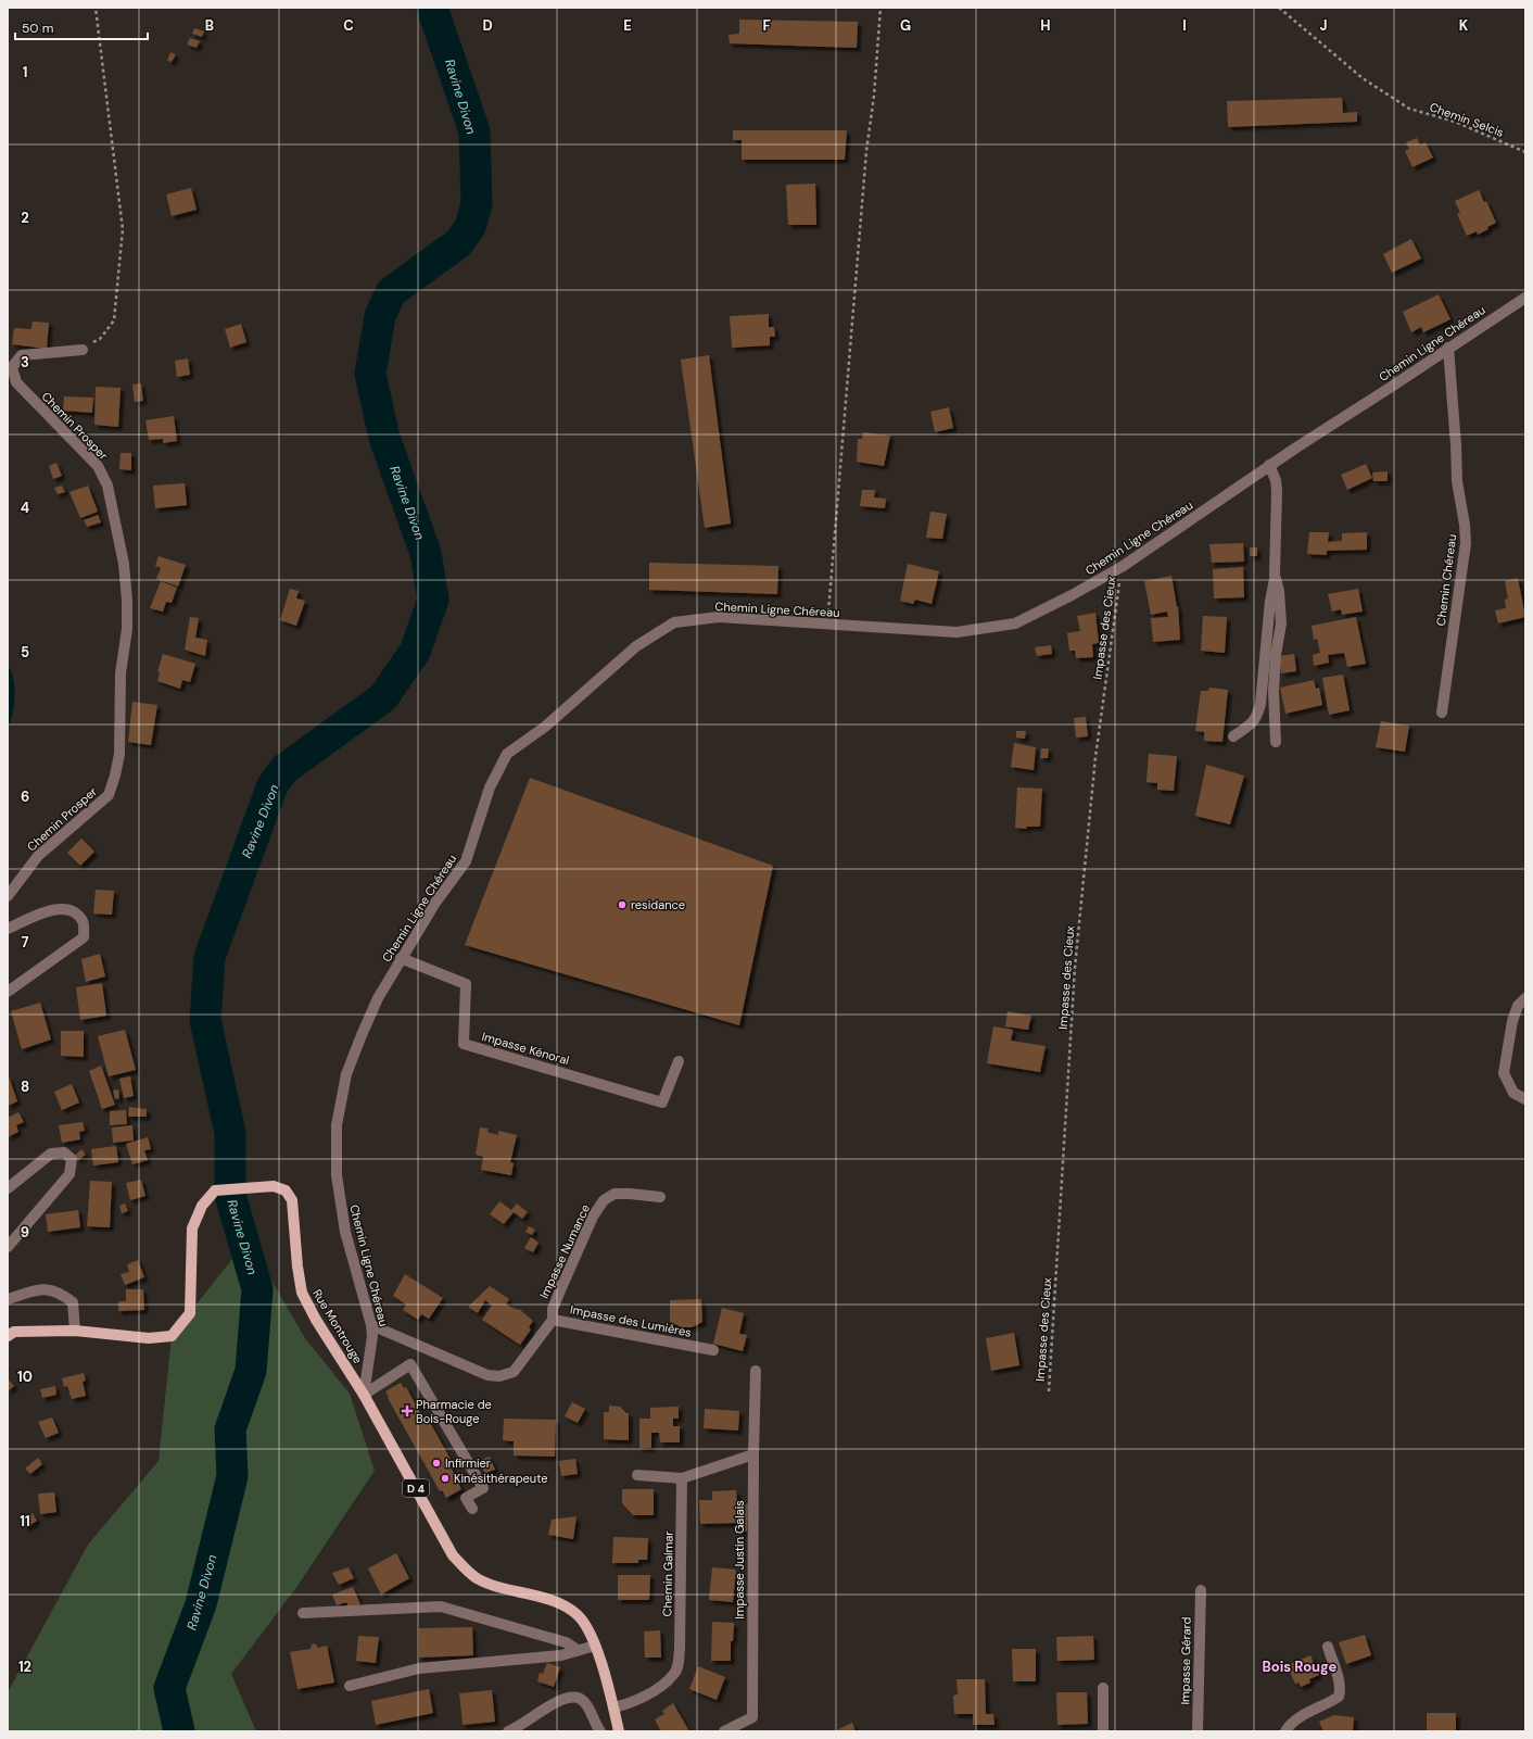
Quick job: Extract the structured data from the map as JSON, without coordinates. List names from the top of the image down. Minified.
{"streets":{"main road":["Rue Montrouge","D 4"],"street":["Chemin Ligne Chéreau","Chemin Prosper","Chemin Chéreau","Impasse Kénoral","Impasse Numance","Impasse des Lumières","Impasse Justin Galais","Chemin Galmar","Impasse Gérard"],"path":["Chemin Selcis","Impasse des Cieux"]},"crossings":[["Chemin Ligne Chéreau","Chemin Chéreau"],["Chemin Ligne Chéreau","Impasse des Cieux"],["Chemin Ligne Chéreau","Impasse Kénoral"],["Chemin Ligne Chéreau","Impasse des Lumières"],["Chemin Ligne Chéreau","Rue Montrouge"],["Impasse Numance","Impasse des Lumières"],["Rue Montrouge","Chemin Galmar"]],"districts":["Bois Rouge"],"water":["Ravine Divon"],"places":{"other":["residance","Infirmier","Kinésithérapeute"],"health":["Pharmacie de Bois-Rouge"]},"scale_bar":"50 m","grid":{"columns":["B","C","D","E","F","G","H","I","J","K"],"rows":["1","2","3","4","5","6","7","8","9","10","11","12"]}}
